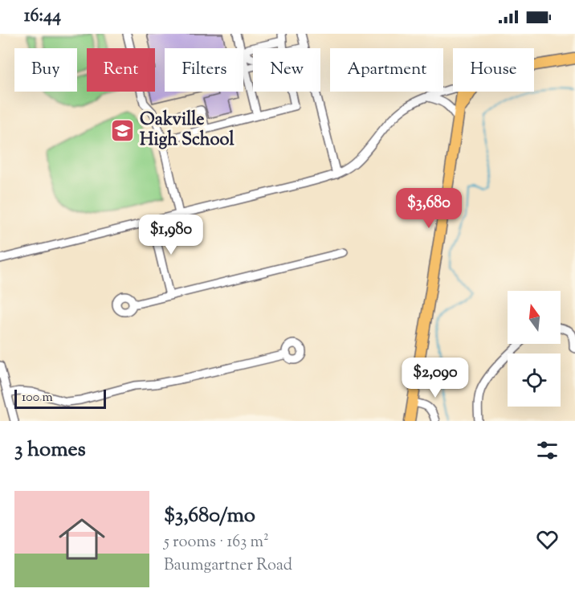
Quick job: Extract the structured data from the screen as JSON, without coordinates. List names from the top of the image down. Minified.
{"places":{"school or university":["Oakville High School"]},"scale_bar":"100 m","north":"top","page":{"status":"16:44","chip":["Buy","Rent","Filters","New","Apartment","House"],"price":["$3,680","$1,980","$2,090"],"scale":"100 m","heading":"3 homes","list":[{"name":"$3,680/mo","note":"5 rooms · 163 m² · Baumgartner Road"}]}}
